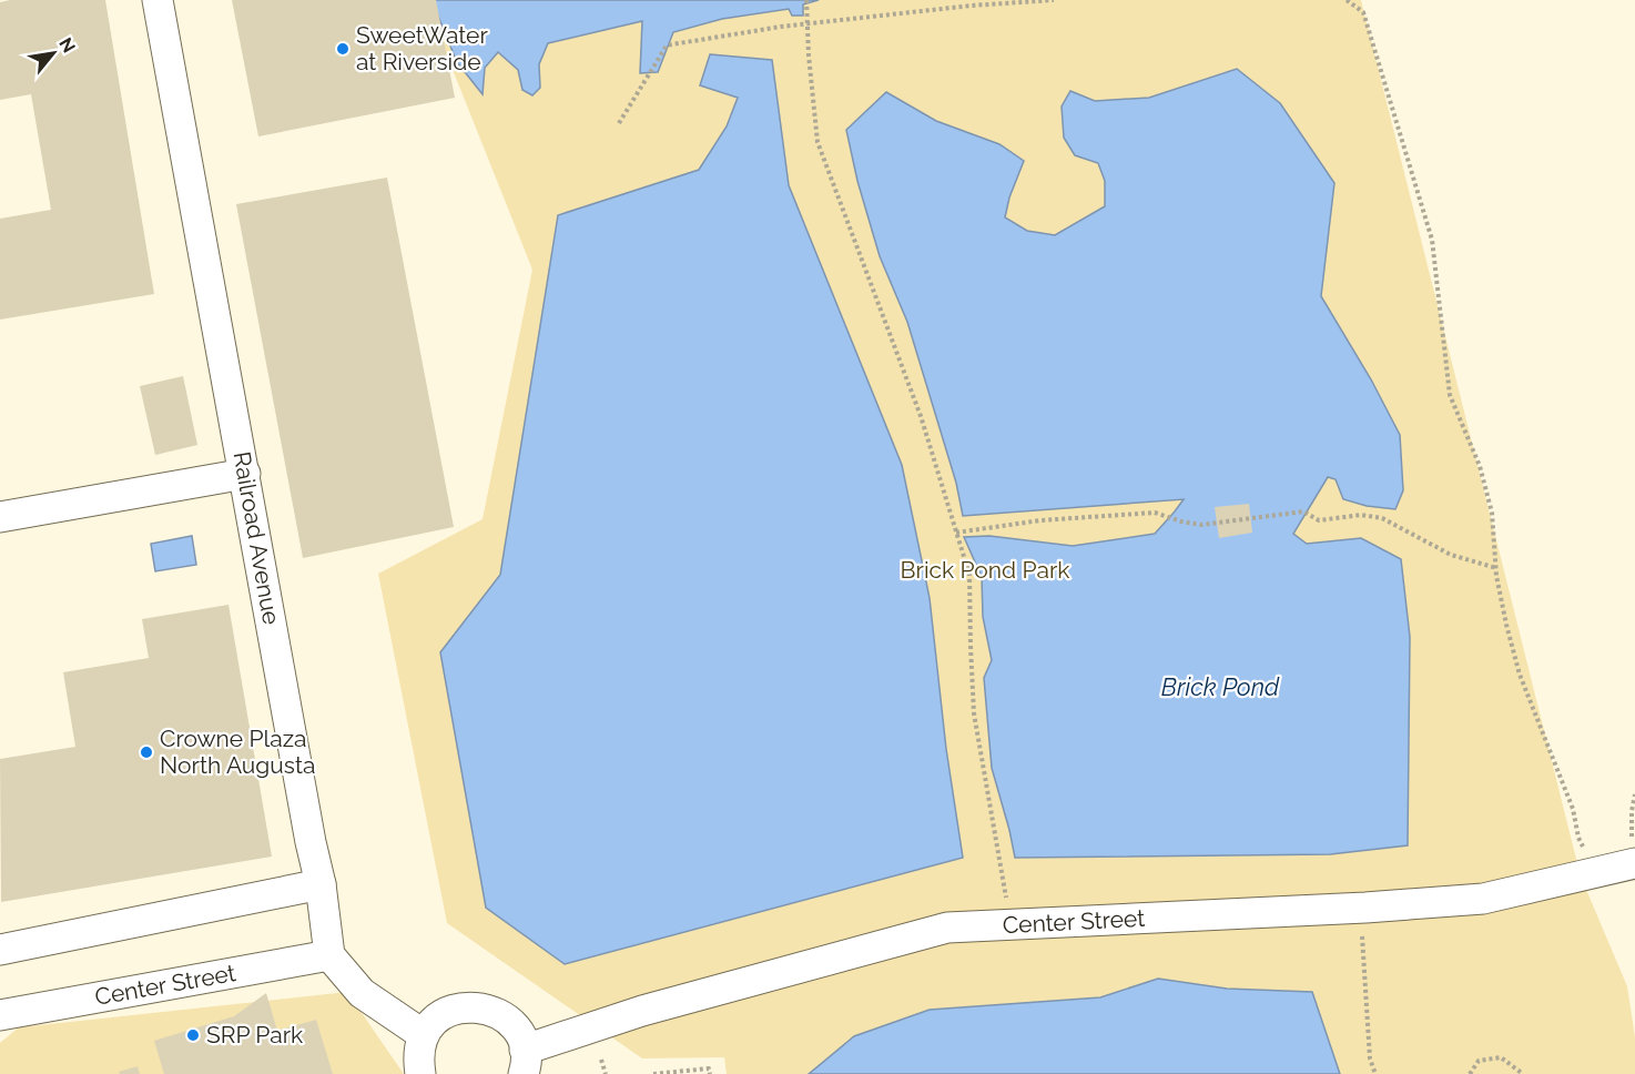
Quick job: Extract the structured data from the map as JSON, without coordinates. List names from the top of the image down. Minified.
{"streets":{"street":["Railroad Avenue","Center Street"]},"crossings":[["Railroad Avenue","Center Street"]],"water":["Brick Pond"],"parks":["Brick Pond Park"],"places":["SweetWater at Riverside","Crowne Plaza North Augusta","SRP Park"],"north":"top right"}
